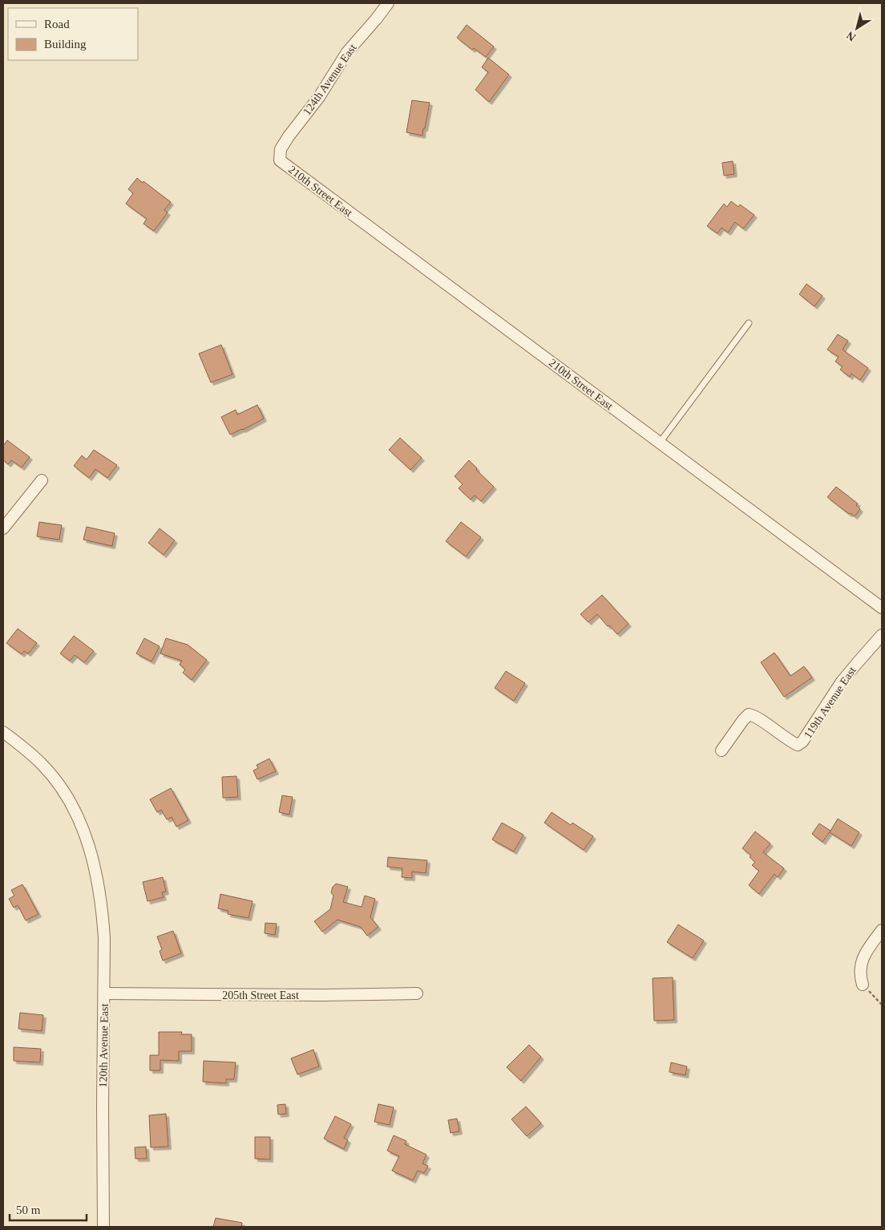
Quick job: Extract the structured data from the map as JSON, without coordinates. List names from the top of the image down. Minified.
{"streets":{"street":["124th Avenue East","210th Street East","119th Avenue East","205th Street East","120th Avenue East"]},"crossings":[["124th Avenue East","210th Street East"],["205th Street East","120th Avenue East"]],"legend":["Road","Building"],"scale_bar":"50 m","north":"bottom left"}
